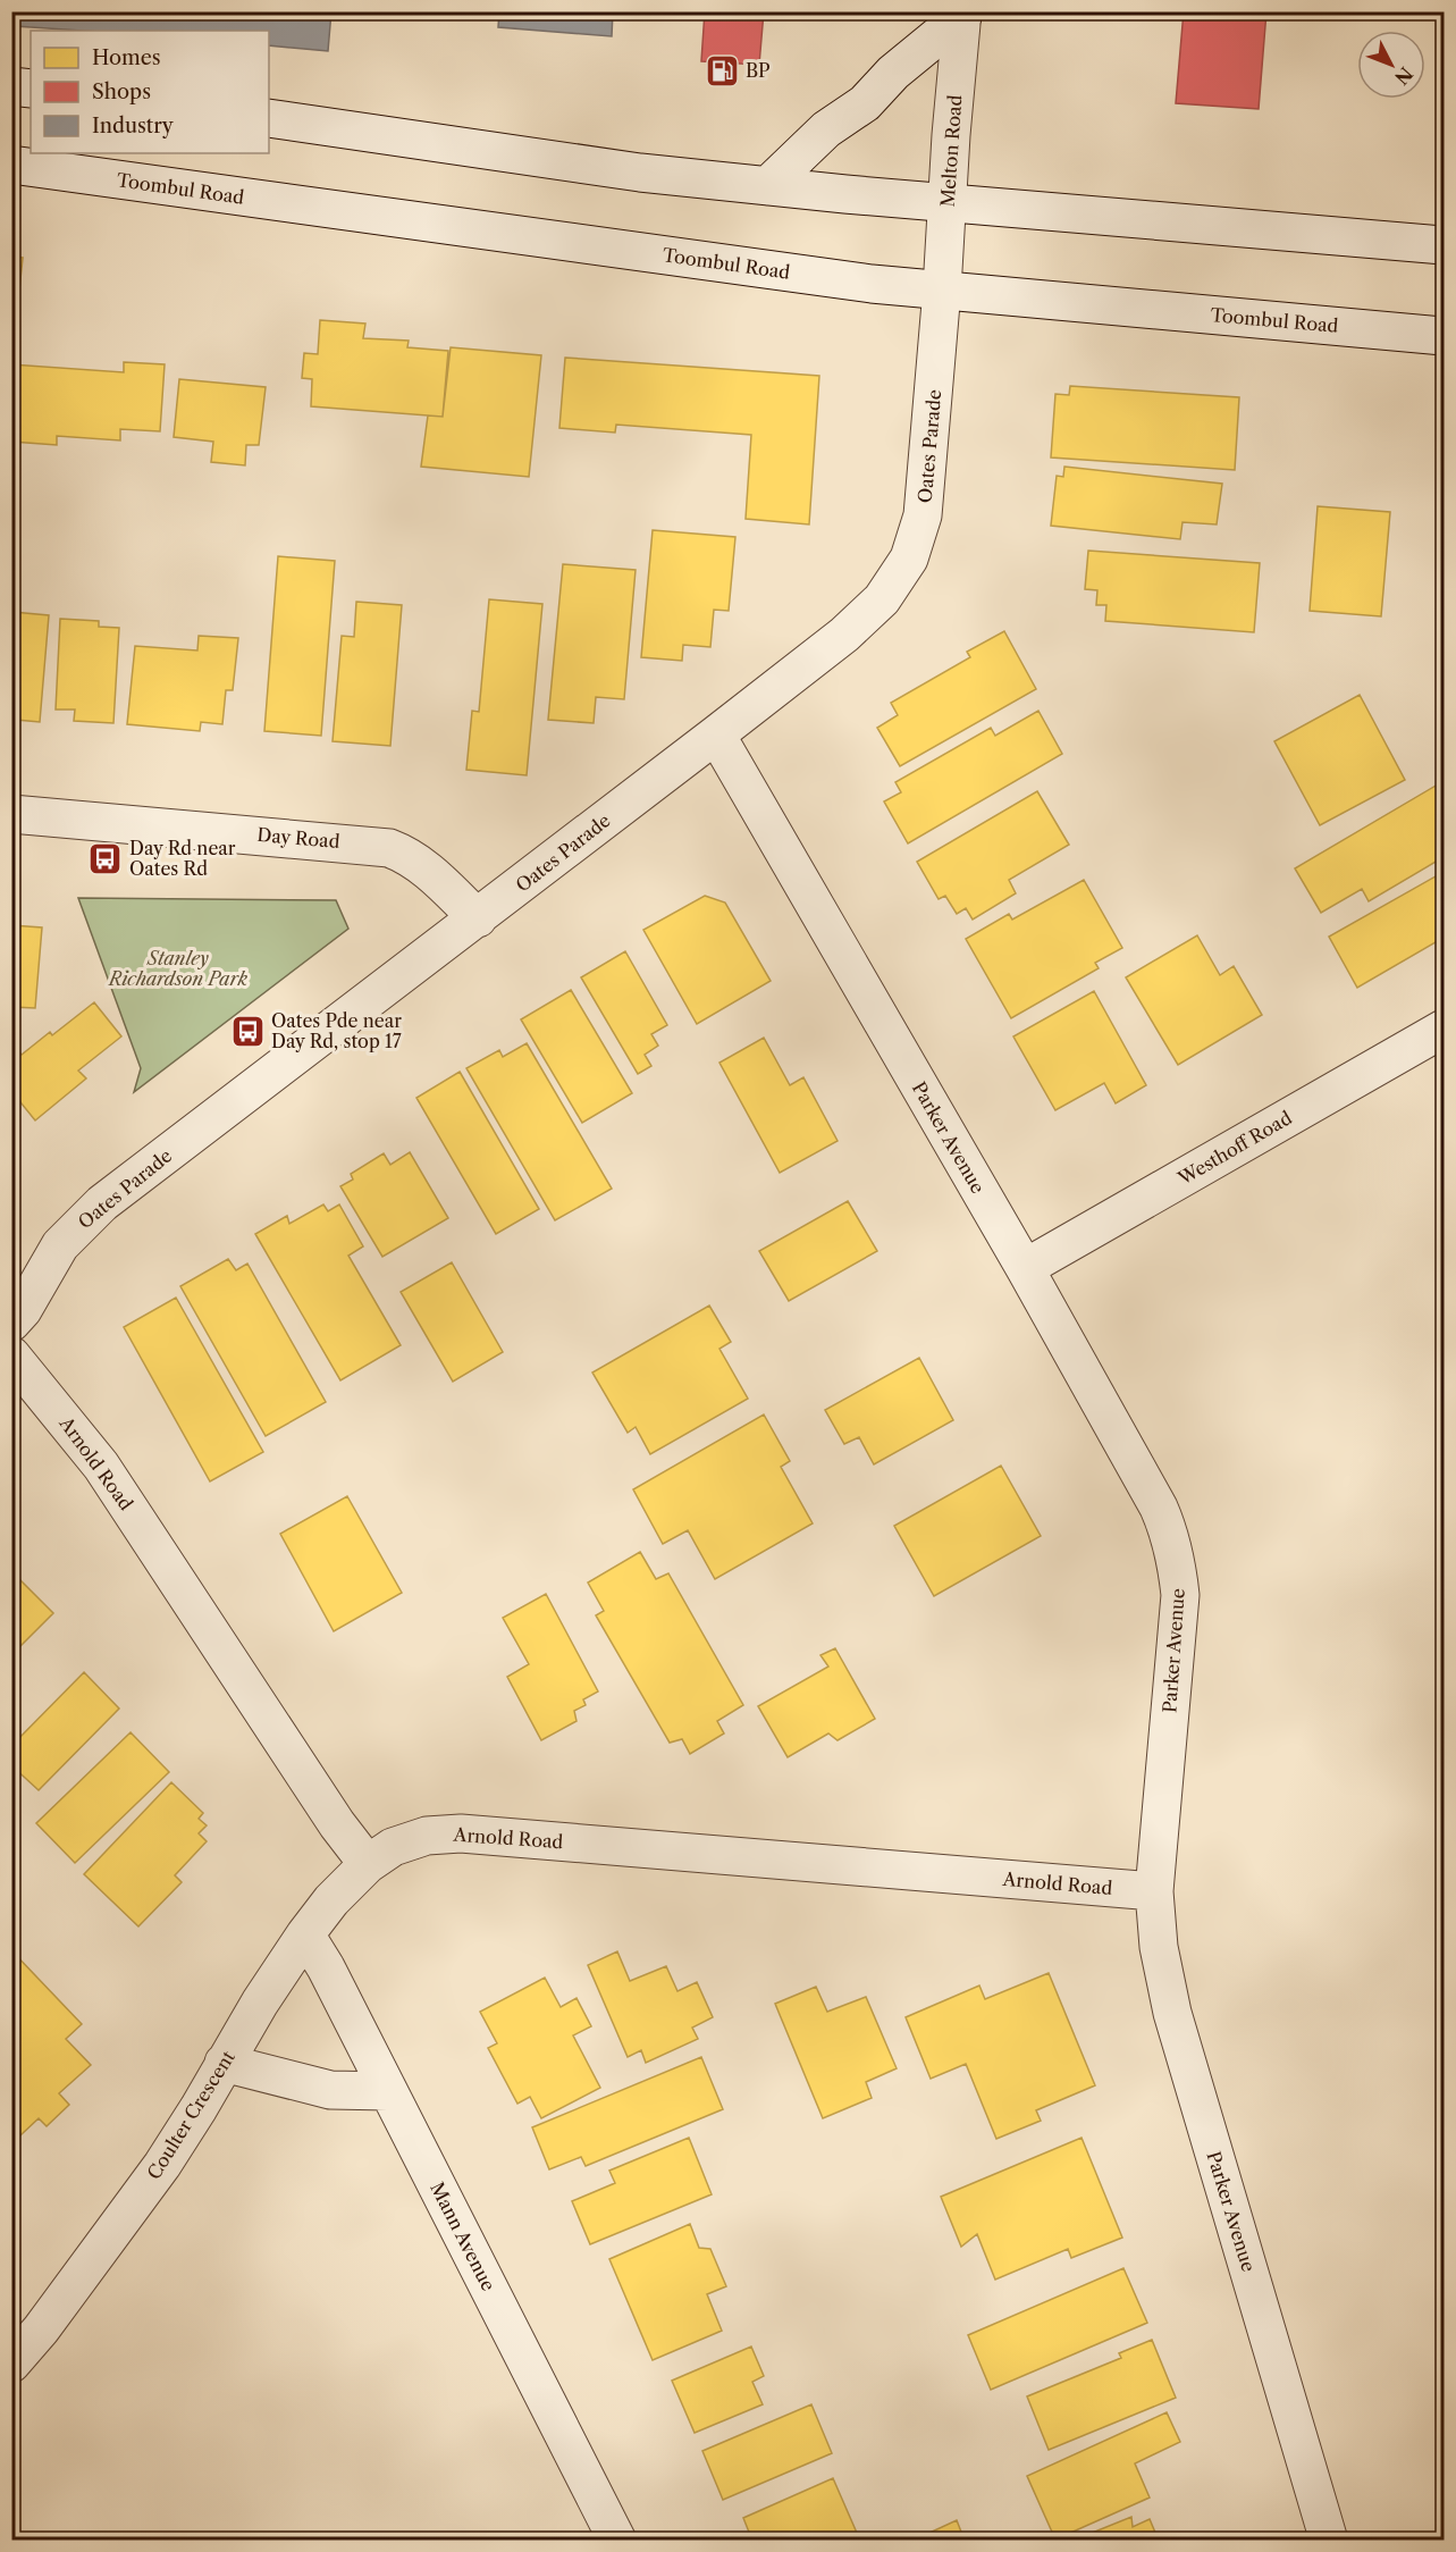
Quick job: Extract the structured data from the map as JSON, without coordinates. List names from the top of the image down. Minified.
{"streets":{"street":["Melton Road","Toombul Road","Oates Parade","Day Road","Parker Avenue","Westhoff Road","Arnold Road","Coulter Crescent","Mann Avenue"]},"crossings":[["Melton Road","Toombul Road"],["Melton Road","Oates Parade"],["Toombul Road","Oates Parade"],["Oates Parade","Day Road"],["Oates Parade","Parker Avenue"],["Parker Avenue","Westhoff Road"],["Parker Avenue","Arnold Road"],["Arnold Road","Coulter Crescent"],["Coulter Crescent","Mann Avenue"]],"parks":["Stanley Richardson Park"],"places":{"fuel station":["BP"],"bus stop":["Day Rd near Oates Rd","Oates Pde near Day Rd, stop 17"]},"legend":["Homes","Shops","Industry"],"north":"bottom right"}
